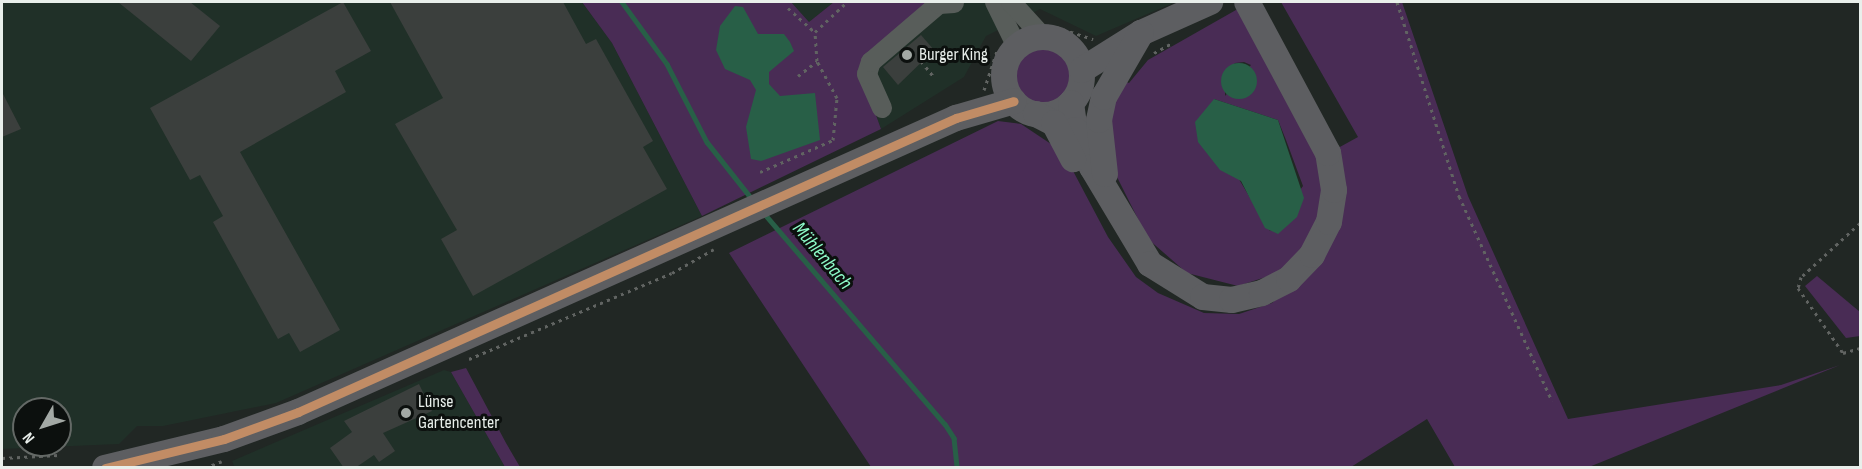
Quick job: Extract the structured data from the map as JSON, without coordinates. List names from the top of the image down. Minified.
{"water":["Mühlenbach"],"places":["Burger King","Lünse Gartencenter"],"north":"bottom left"}
